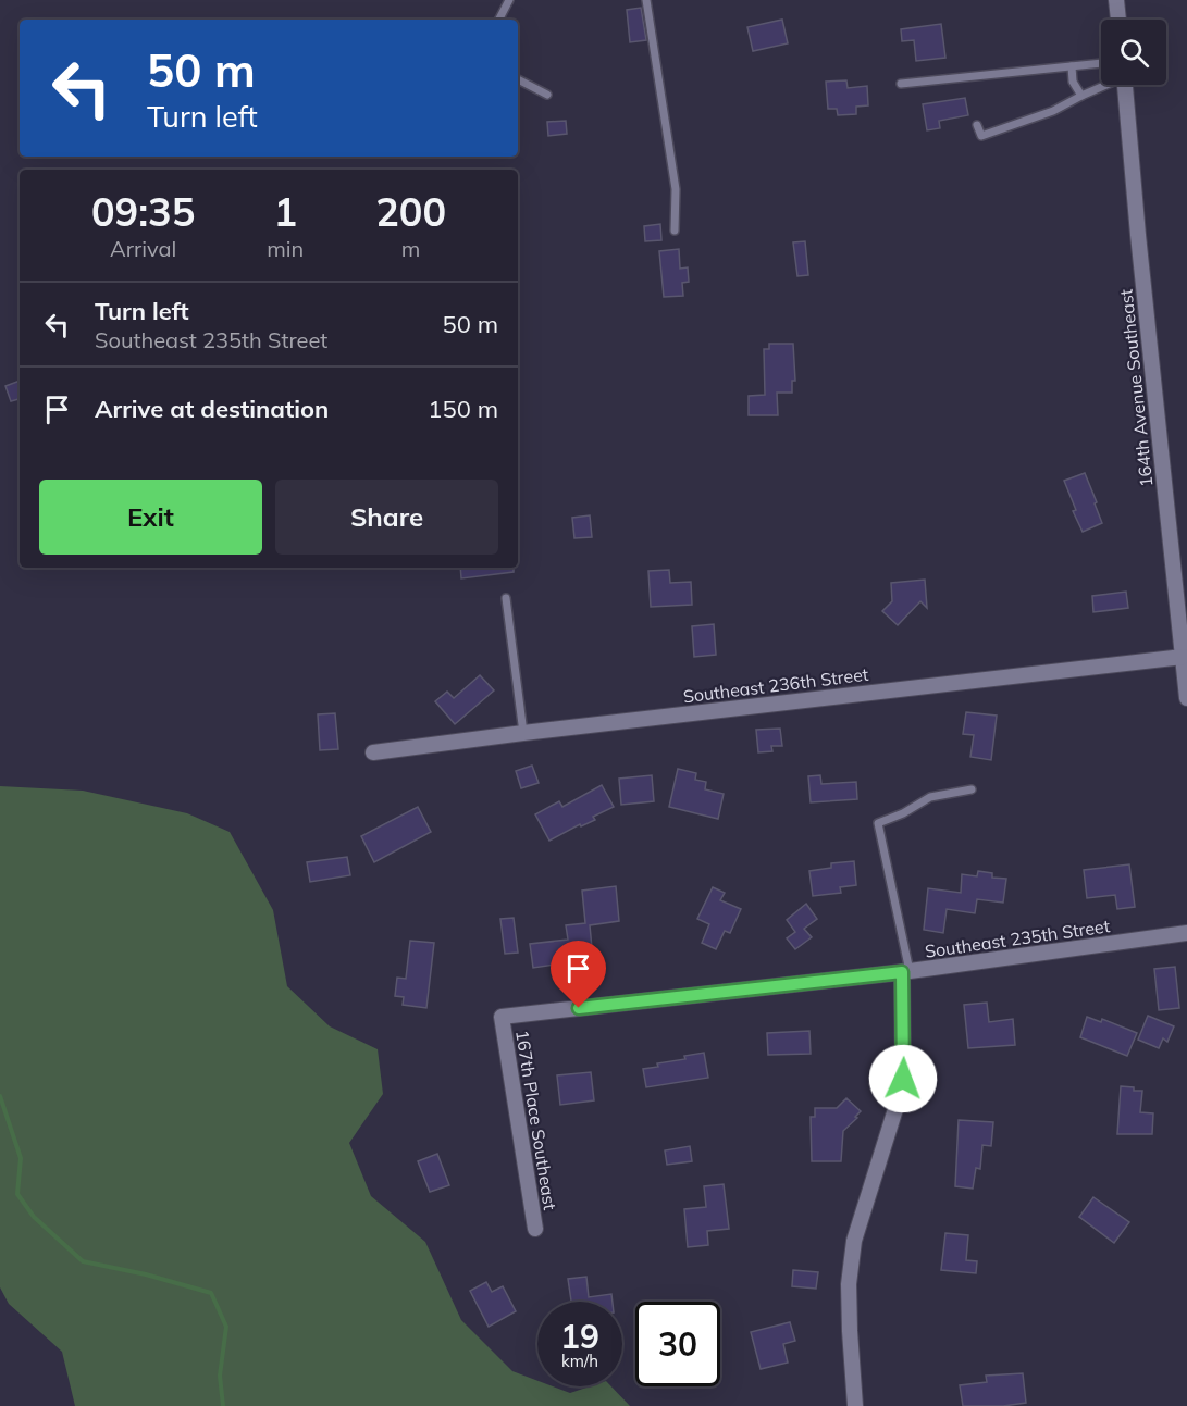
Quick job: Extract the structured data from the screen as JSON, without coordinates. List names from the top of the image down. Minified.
{"streets":{"street":["164th Avenue Southeast","Southeast 236th Street","Southeast 235th Street","167th Place Southeast"]},"crossings":[["164th Avenue Southeast","Southeast 236th Street"],["Southeast 235th Street","167th Place Southeast"]],"page":{"turn":["50 m","Turn left"],"eta":["09:35","Arrival","1","min","200","m"],"list":[{"name":"Turn left","note":"Southeast 235th Street","value":"50 m"},{"name":"Arrive at destination","value":"150 m"}],"buttons":["Exit","Share"],"speed":"19 km/h","limit":"30"}}
